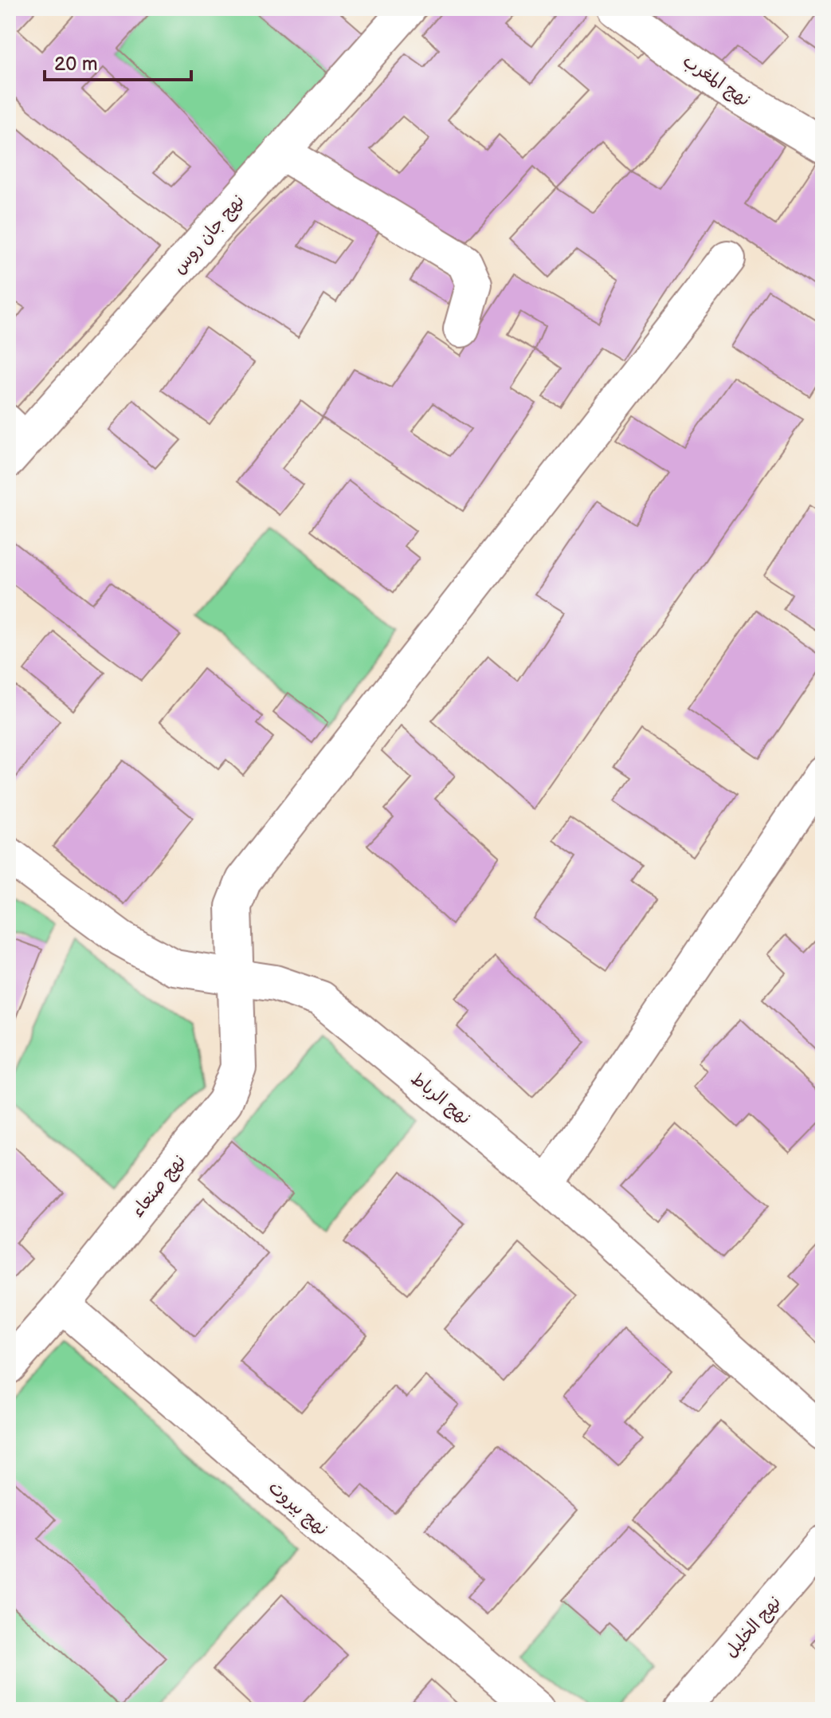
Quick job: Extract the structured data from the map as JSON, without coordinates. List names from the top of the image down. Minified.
{"streets":{"street":["نهج المغرب","نهج جان روس","نهج الرباط","نهج صنعاء","نهج بيروت","نهج الخليل"]},"crossings":[["نهج الرباط","نهج صنعاء"],["نهج صنعاء","نهج بيروت"]],"scale_bar":"20 m"}
